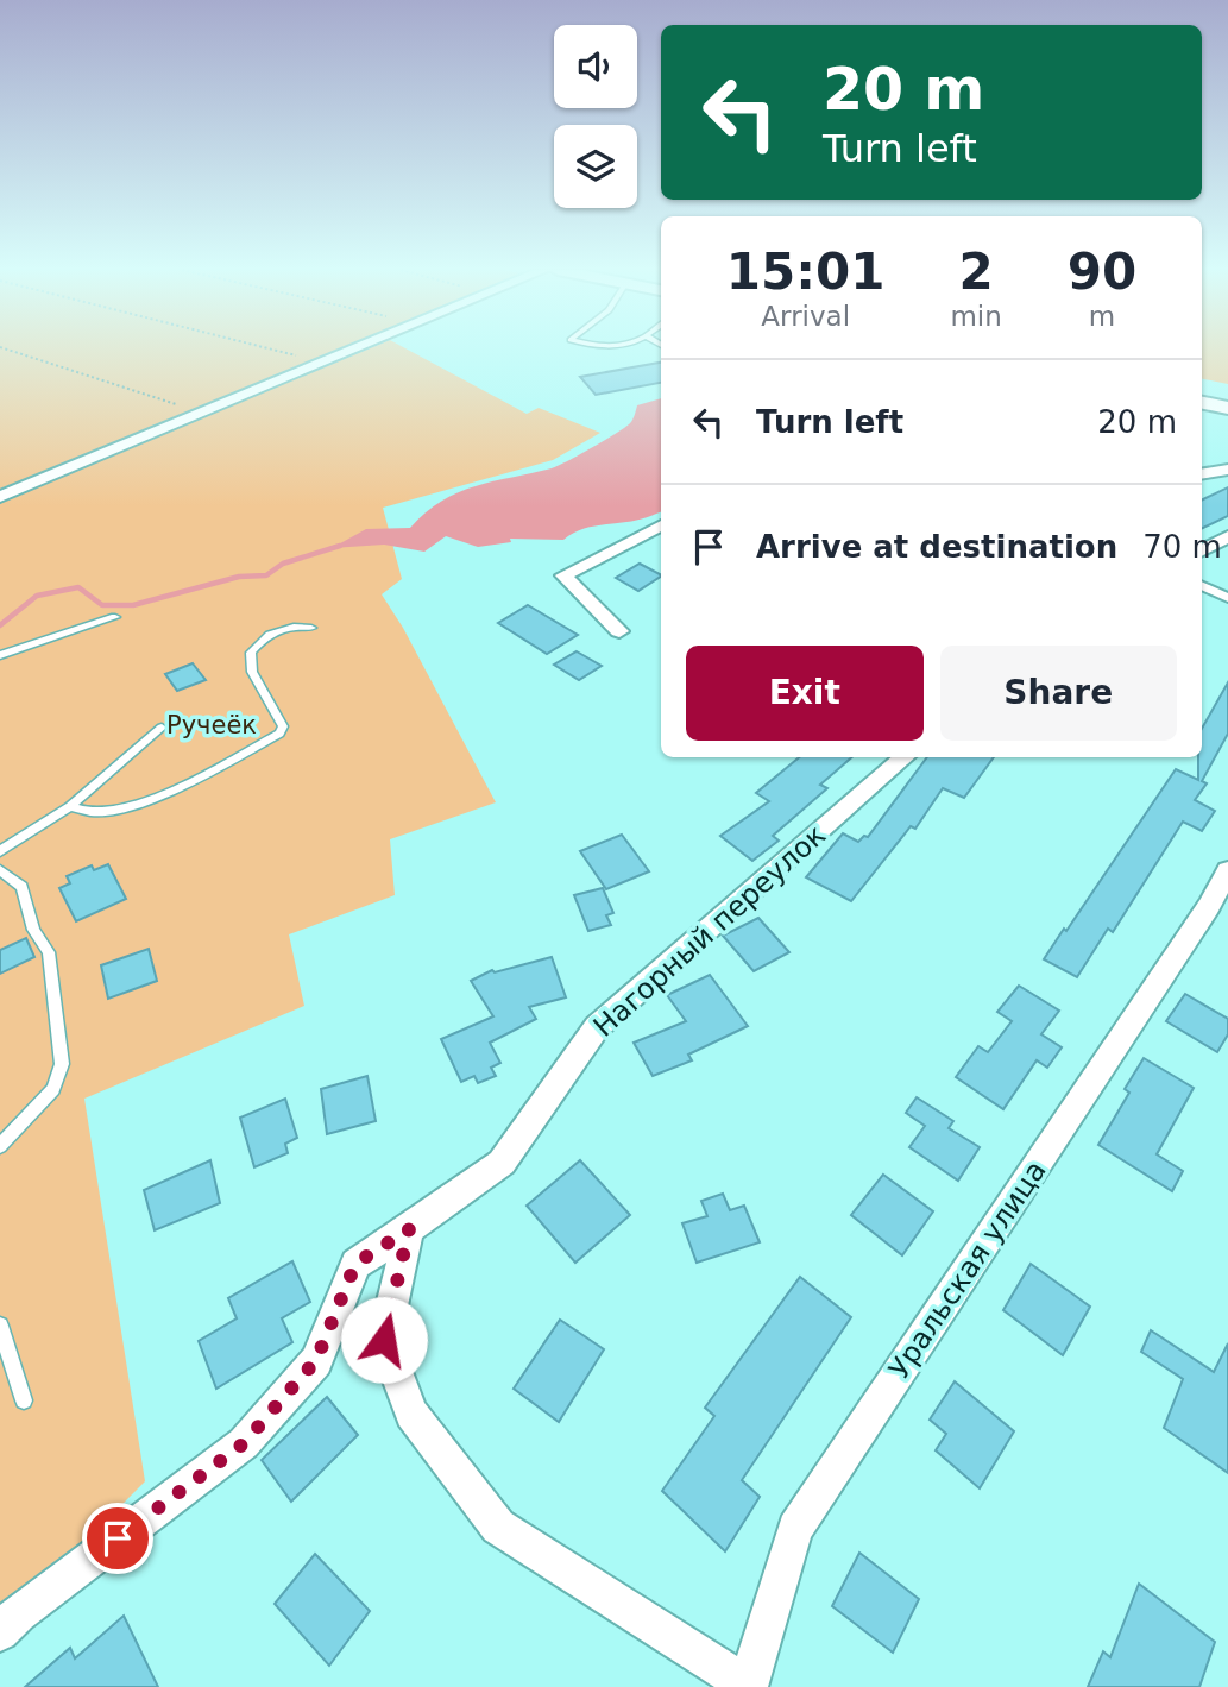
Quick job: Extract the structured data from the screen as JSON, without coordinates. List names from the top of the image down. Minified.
{"streets":{"street":["Нагорный переулок","Уральская улица"]},"parks":["Ручеёк"],"page":{"turn":["20 m","Turn left"],"eta":["15:01","Arrival","2","min","90","m"],"list":[{"name":"Turn left","value":"20 m"},{"name":"Arrive at destination","value":"70 m"}],"buttons":["Exit","Share"]}}
